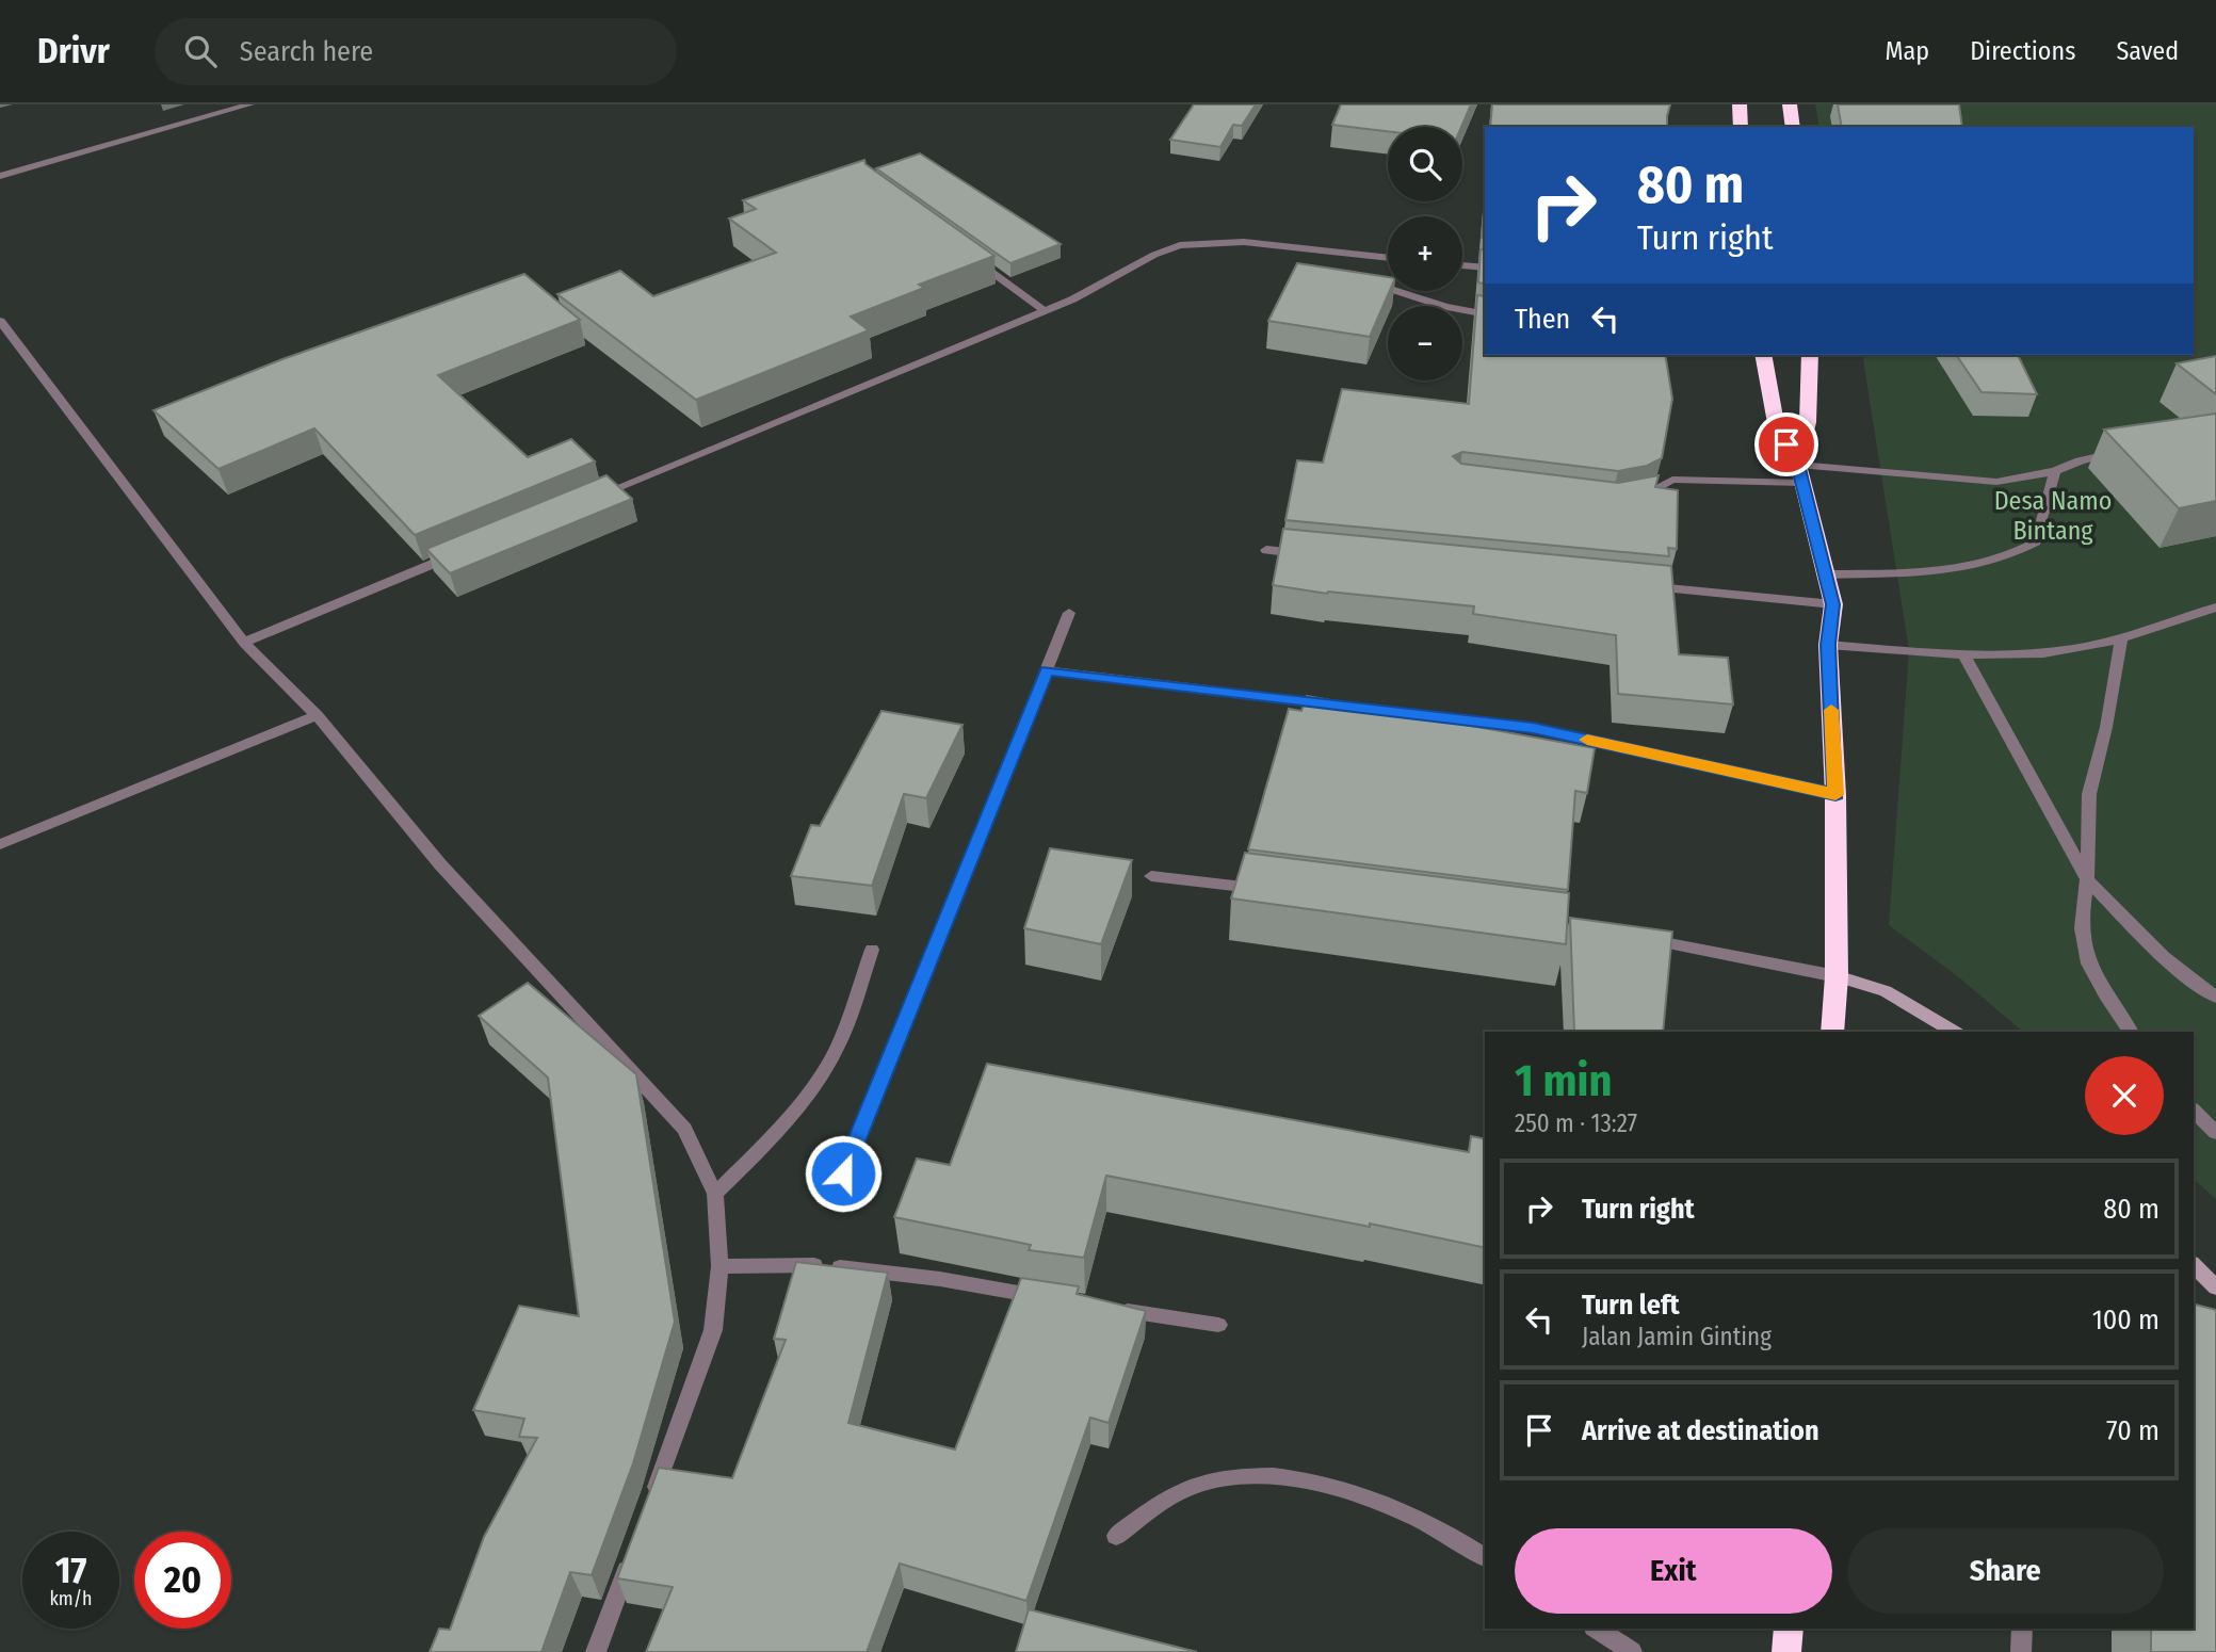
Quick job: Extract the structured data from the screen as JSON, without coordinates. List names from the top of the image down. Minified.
{"parks":["Desa Namo Bintang"],"page":{"header":"Drivr","search":"Search here","nav":["Map","Directions","Saved"],"map_buttons":["+","−"],"turn":["80 m","Turn right"],"then":"Then","heading":["1 min","250 m · 13:27"],"list":[{"name":"Turn right","value":"80 m"},{"name":"Turn left","note":"Jalan Jamin Ginting","value":"100 m"},{"name":"Arrive at destination","value":"70 m"}],"buttons":["Exit","Share"],"speed":"17 km/h","limit":"20"}}
